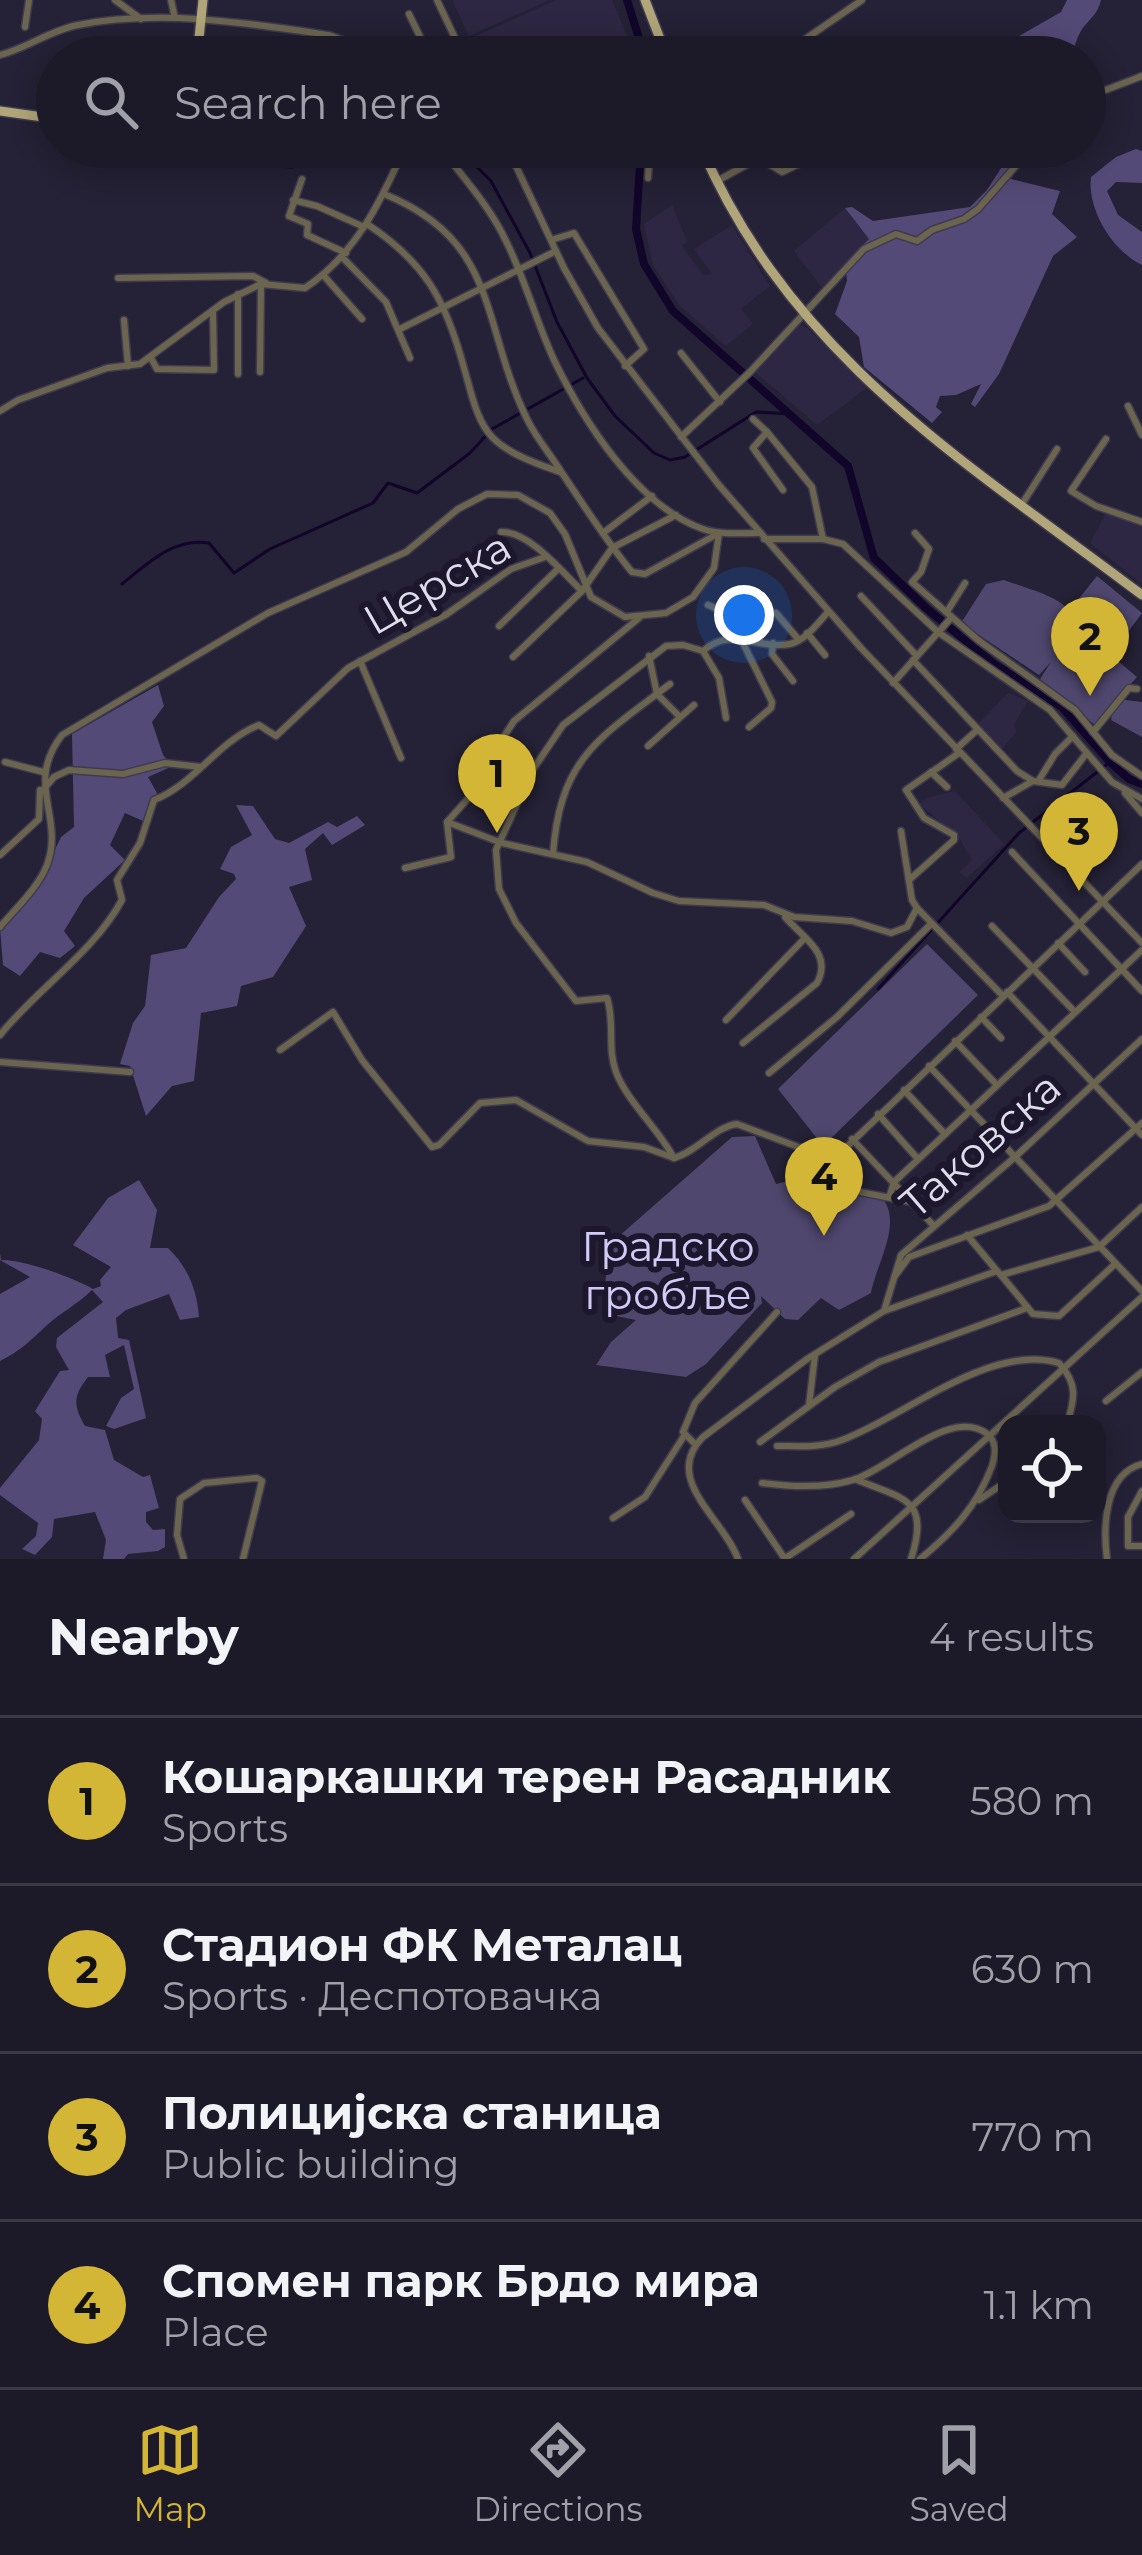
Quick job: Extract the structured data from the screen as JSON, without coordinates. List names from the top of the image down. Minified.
{"streets":{"street":["Церска","Таковска"]},"parks":["Градско гробље"],"page":{"search":"Search here","pins":["2","1","3","4"],"heading":["Nearby","4 results"],"list":[{"mark":"1","name":"Кошаркашки терен Расадник","note":"Sports","value":"580 m"},{"mark":"2","name":"Стадион ФК Металац","note":"Sports · Деспотовачка","value":"630 m"},{"mark":"3","name":"Полицијска станица","note":"Public building","value":"770 m"},{"mark":"4","name":"Спомен парк Брдо мира","note":"Place","value":"1.1 km"}],"nav":["Map","Directions","Saved"]}}
